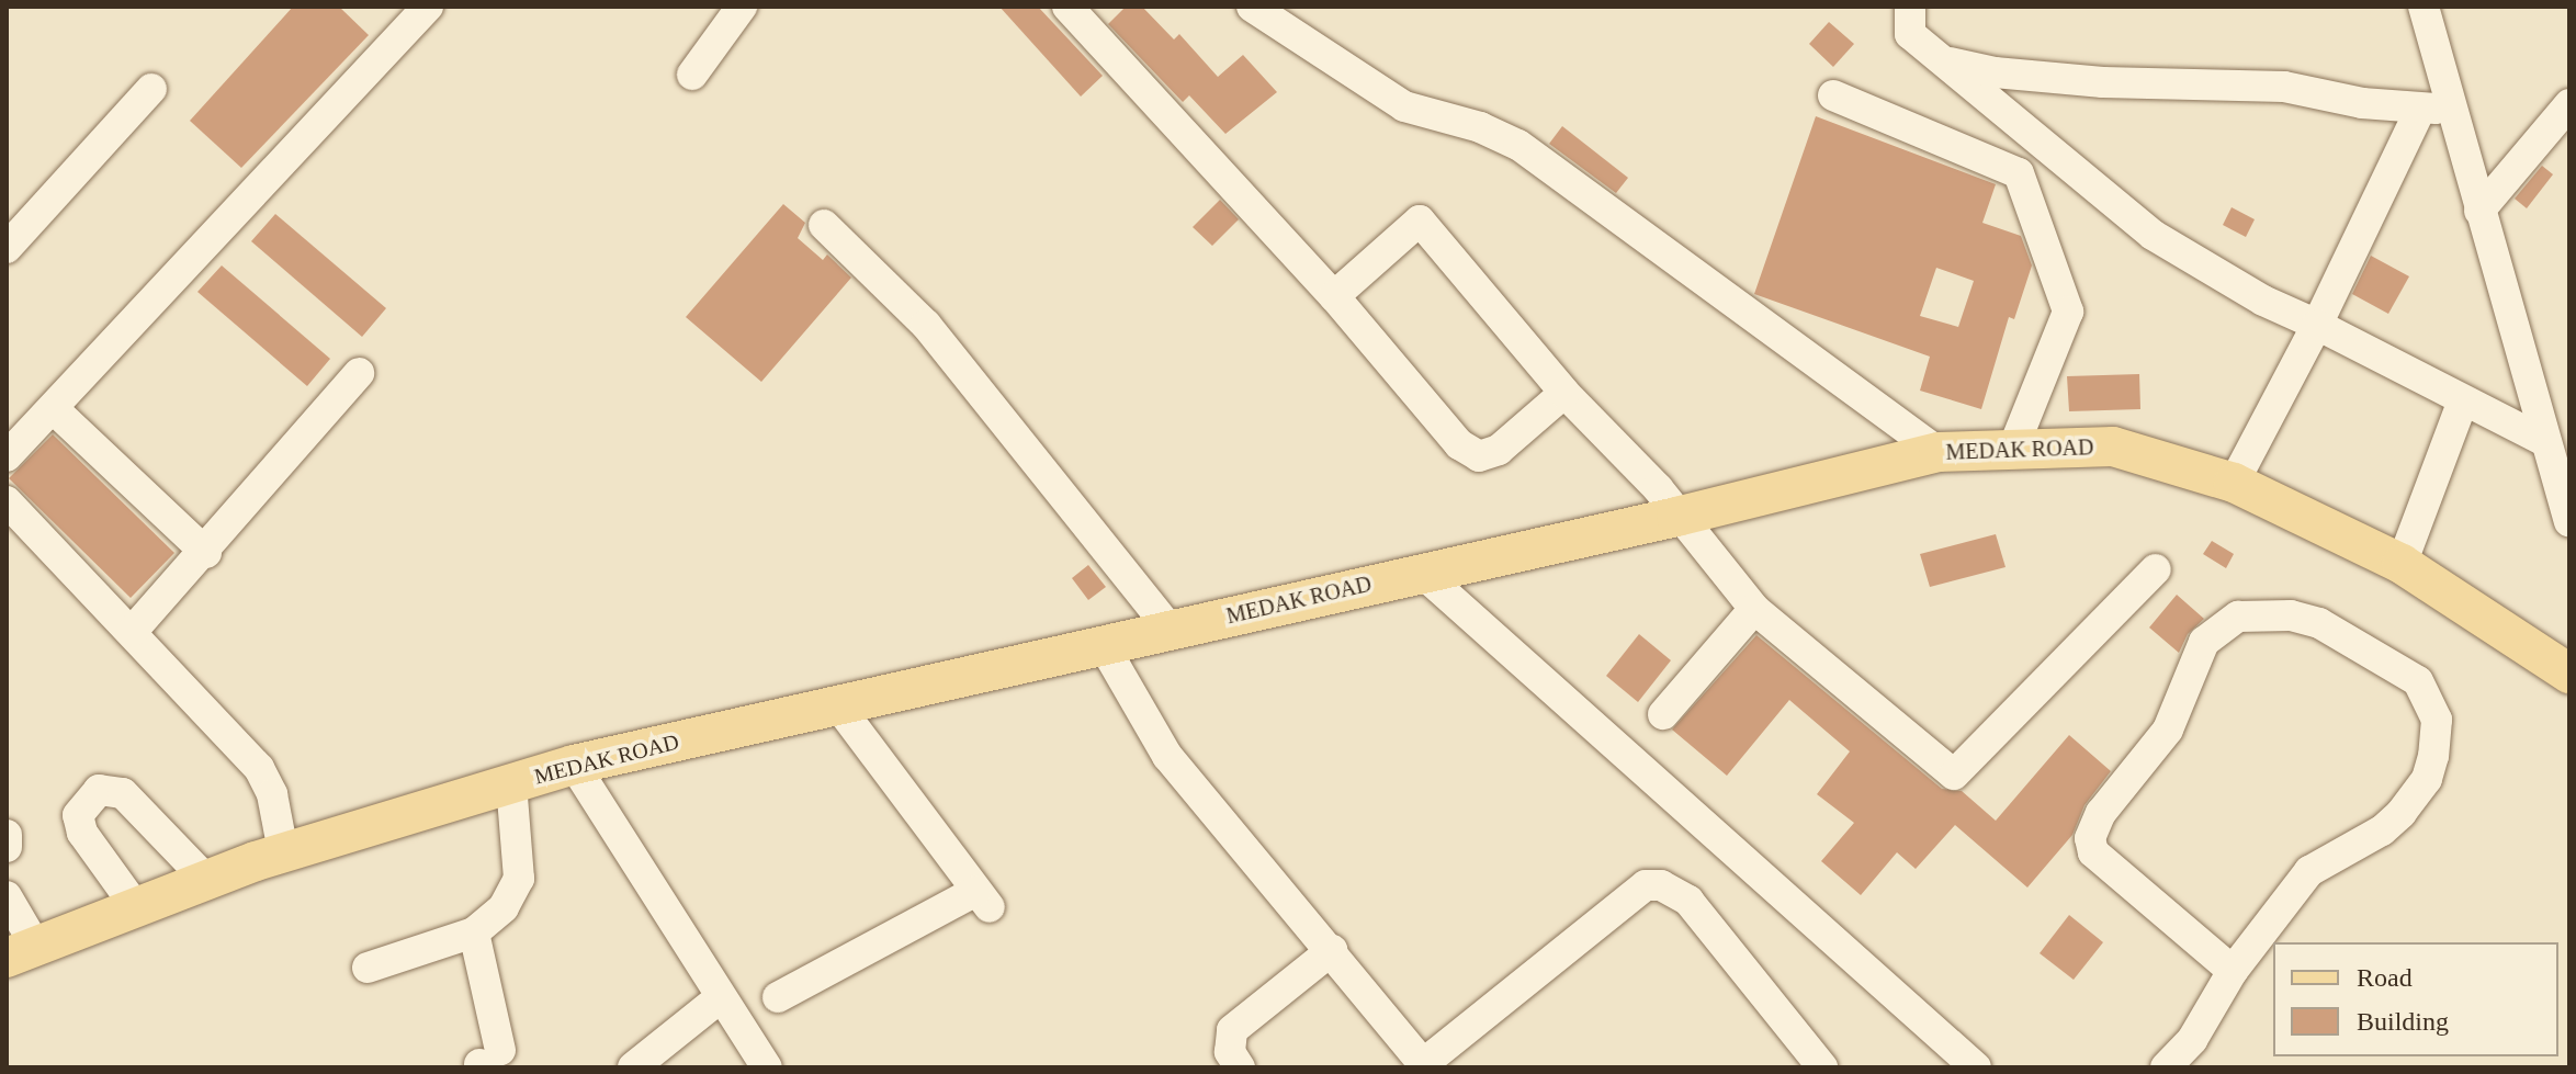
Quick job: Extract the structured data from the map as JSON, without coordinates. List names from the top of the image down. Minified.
{"streets":{"main road":["MEDAK ROAD"]},"legend":["Road","Building"]}
